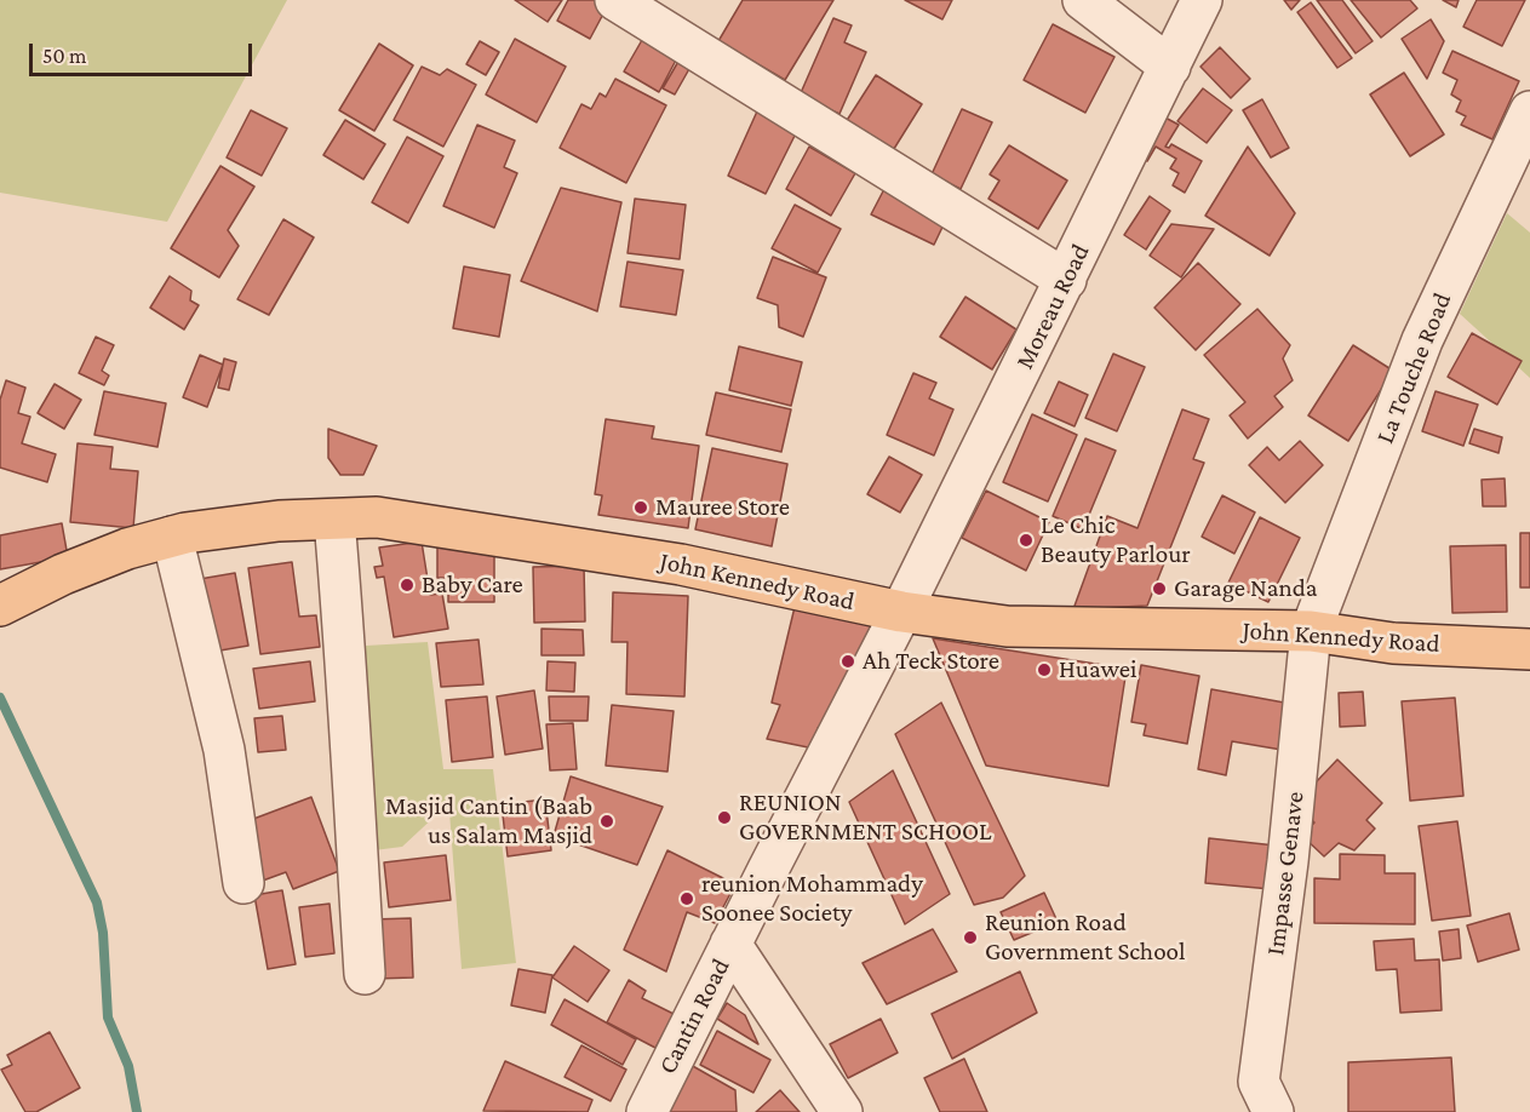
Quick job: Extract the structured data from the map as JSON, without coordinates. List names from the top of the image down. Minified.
{"streets":{"main road":["John Kennedy Road"],"street":["Moreau Road","La Touche Road","Impasse Genave","Cantin Road"]},"crossings":[["Moreau Road","John Kennedy Road"],["Moreau Road","Cantin Road"],["La Touche Road","John Kennedy Road"],["La Touche Road","Impasse Genave"],["John Kennedy Road","Impasse Genave"],["John Kennedy Road","Cantin Road"]],"places":["Mauree Store","Le Chic Beauty Parlour","Baby Care","Garage Nanda","Ah Teck Store","Huawei","REUNION GOVERNMENT SCHOOL","Masjid Cantin (Baab us Salam Masjid","reunion Mohammady Soonee Society","Reunion Road Government School"],"scale_bar":"50 m"}
